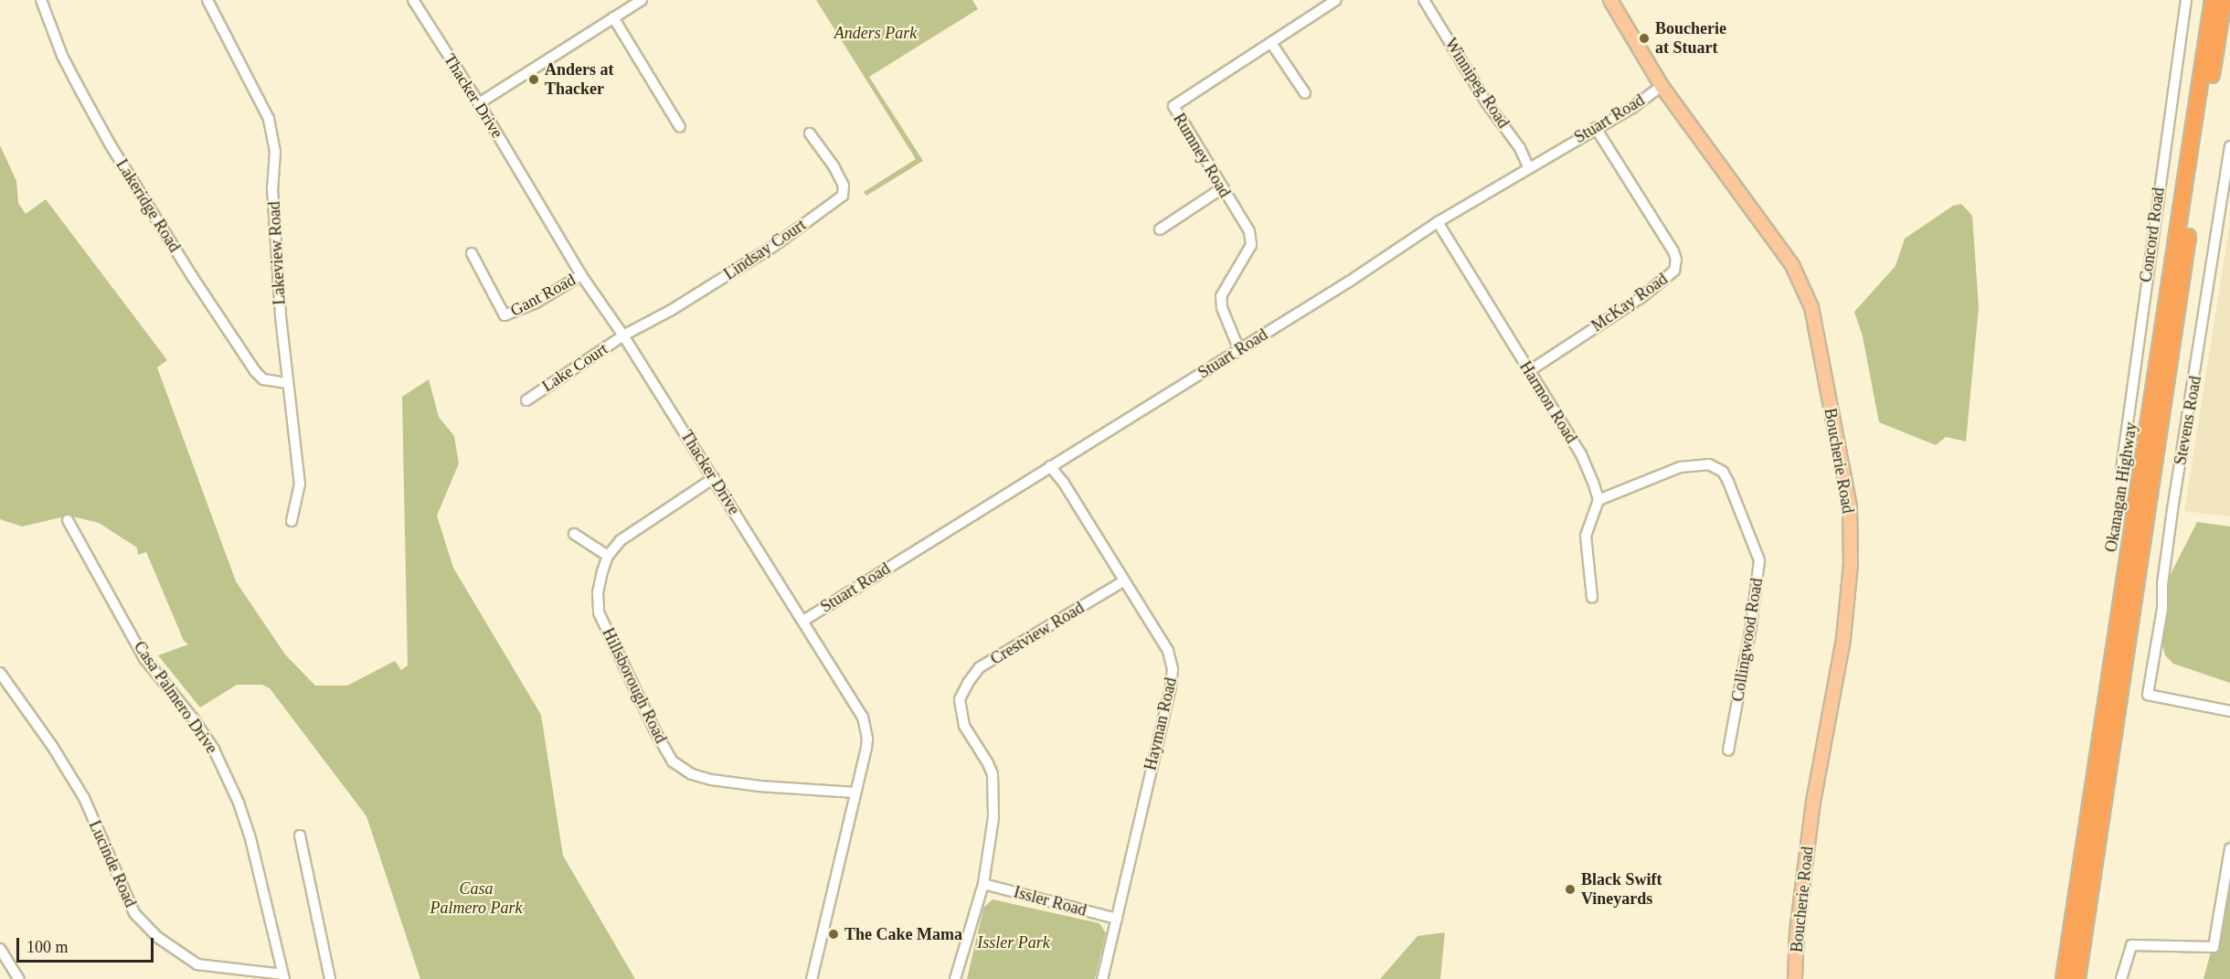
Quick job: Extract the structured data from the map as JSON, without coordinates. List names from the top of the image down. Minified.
{"streets":{"highway":["Okanagan Highway"],"main road":["Boucherie Road"],"street":["Winnipeg Road","Thacker Drive","Stuart Road","Rumney Road","Lakeridge Road","Concord Road","Lindsay Court","Lakeview Road","Gant Road","McKay Road","Lake Court","Harmon Road","Stevens Road","Crestview Road","Collingwood Road","Hillsborough Road","Casa Palmero Drive","Hayman Road","Lucinde Road","Issler Road"]},"crossings":[["Winnipeg Road","Stuart Road"],["Thacker Drive","Stuart Road"],["Thacker Drive","Lindsay Court"],["Thacker Drive","Gant Road"],["Thacker Drive","Lake Court"],["Thacker Drive","Hillsborough Road"],["Stuart Road","Rumney Road"],["Stuart Road","McKay Road"],["Stuart Road","Harmon Road"],["Stuart Road","Boucherie Road"],["Stuart Road","Hayman Road"],["Lakeridge Road","Lakeview Road"],["Lindsay Court","Lake Court"],["McKay Road","Harmon Road"],["Harmon Road","Collingwood Road"],["Crestview Road","Hayman Road"],["Crestview Road","Issler Road"],["Casa Palmero Drive","Lucinde Road"],["Hayman Road","Issler Road"]],"parks":["Anders Park","Casa Palmero Park","Issler Park"],"places":["Boucherie at Stuart","Anders at Thacker","Black Swift Vineyards","The Cake Mama"],"scale_bar":"100 m"}
